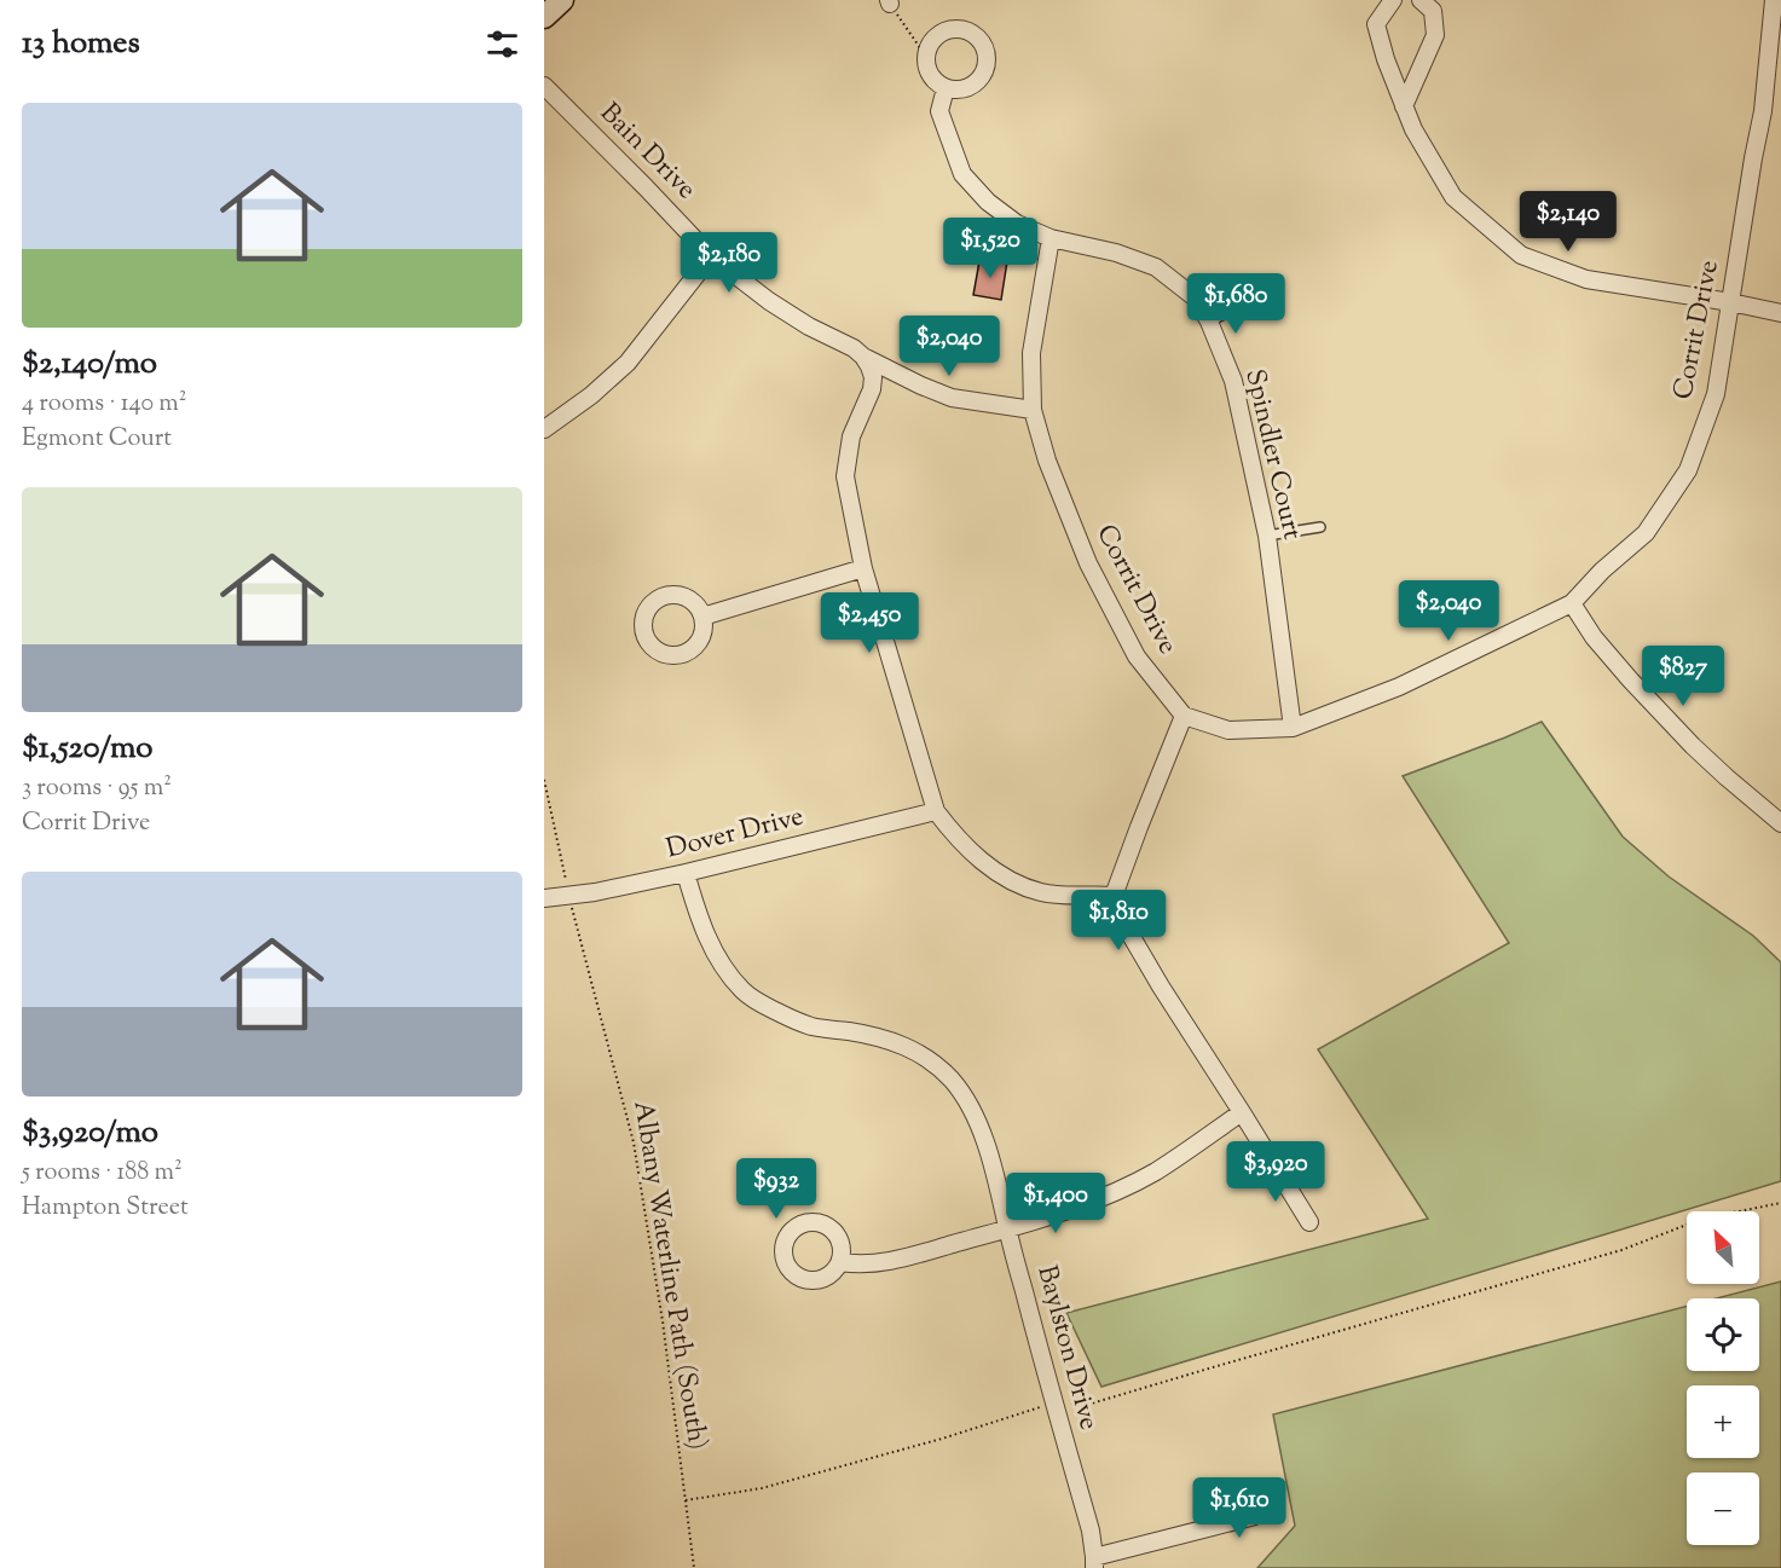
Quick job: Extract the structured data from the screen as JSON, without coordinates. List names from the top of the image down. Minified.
{"streets":{"street":["Bain Drive","Corrit Drive","Spindler Court","Dover Drive","Baylston Drive"],"path":["Albany Waterline Path (South)"]},"crossings":[["Corrit Drive","Spindler Court"],["Dover Drive","Albany Waterline Path (South)"],["Dover Drive","Baylston Drive"]],"north":"top left","page":{"heading":"13 homes","list":[{"name":"$2,140/mo","note":"4 rooms · 140 m² · Egmont Court"},{"name":"$1,520/mo","note":"3 rooms · 95 m² · Corrit Drive"},{"name":"$3,920/mo","note":"5 rooms · 188 m² · Hampton Street"}],"price":["$2,140","$1,520","$2,180","$1,680","$2,040","$2,040","$2,450","$827","$1,810","$3,920","$932","$1,400","$1,610"],"map_buttons":["+","−"]}}
